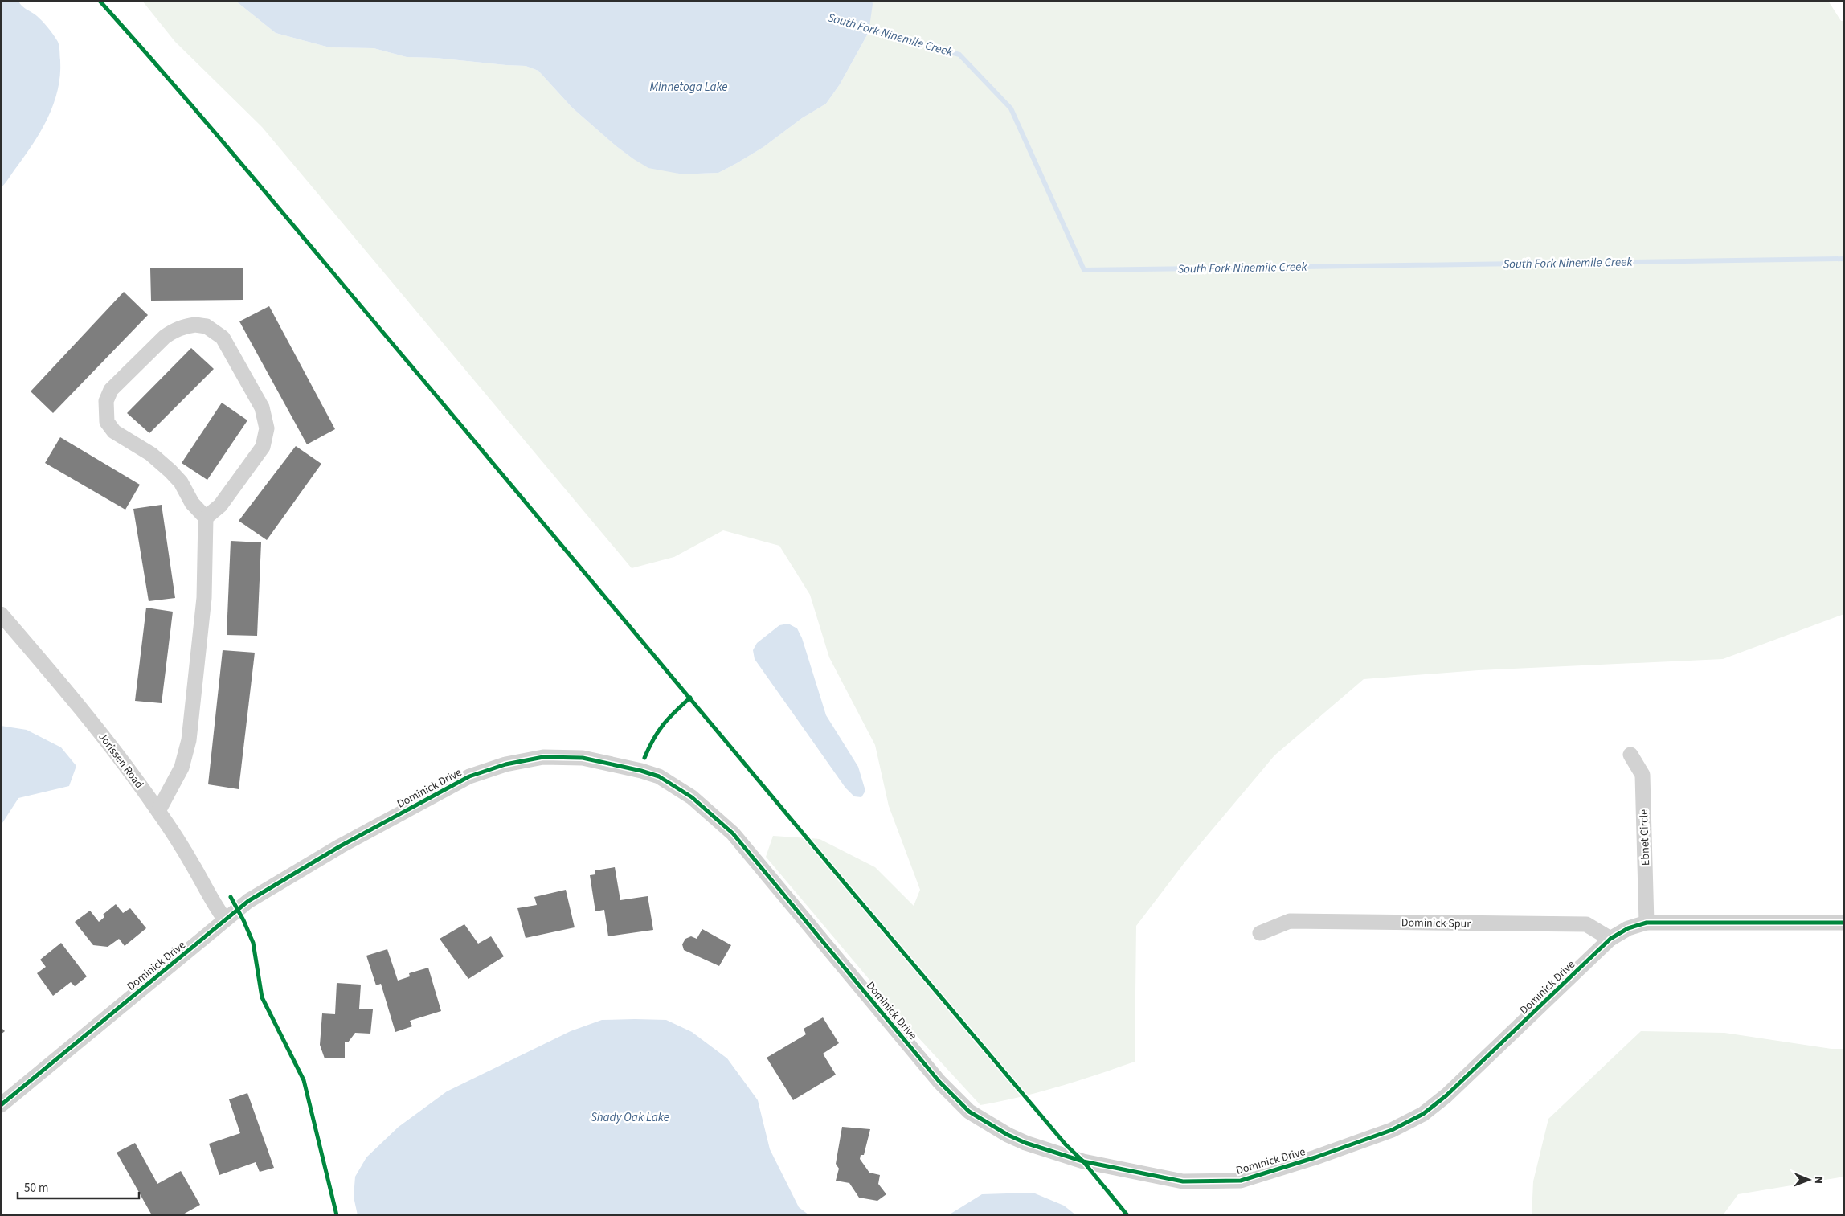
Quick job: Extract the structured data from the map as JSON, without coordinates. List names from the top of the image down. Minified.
{"streets":{"street":["Jorissen Road","Dominick Drive","Ebnet Circle","Dominick Spur"]},"crossings":[["Jorissen Road","Dominick Drive"],["Dominick Drive","Ebnet Circle"],["Dominick Drive","Dominick Spur"]],"water":["South Fork Ninemile Creek","Minnetoga Lake","Shady Oak Lake"],"scale_bar":"50 m","north":"right"}
